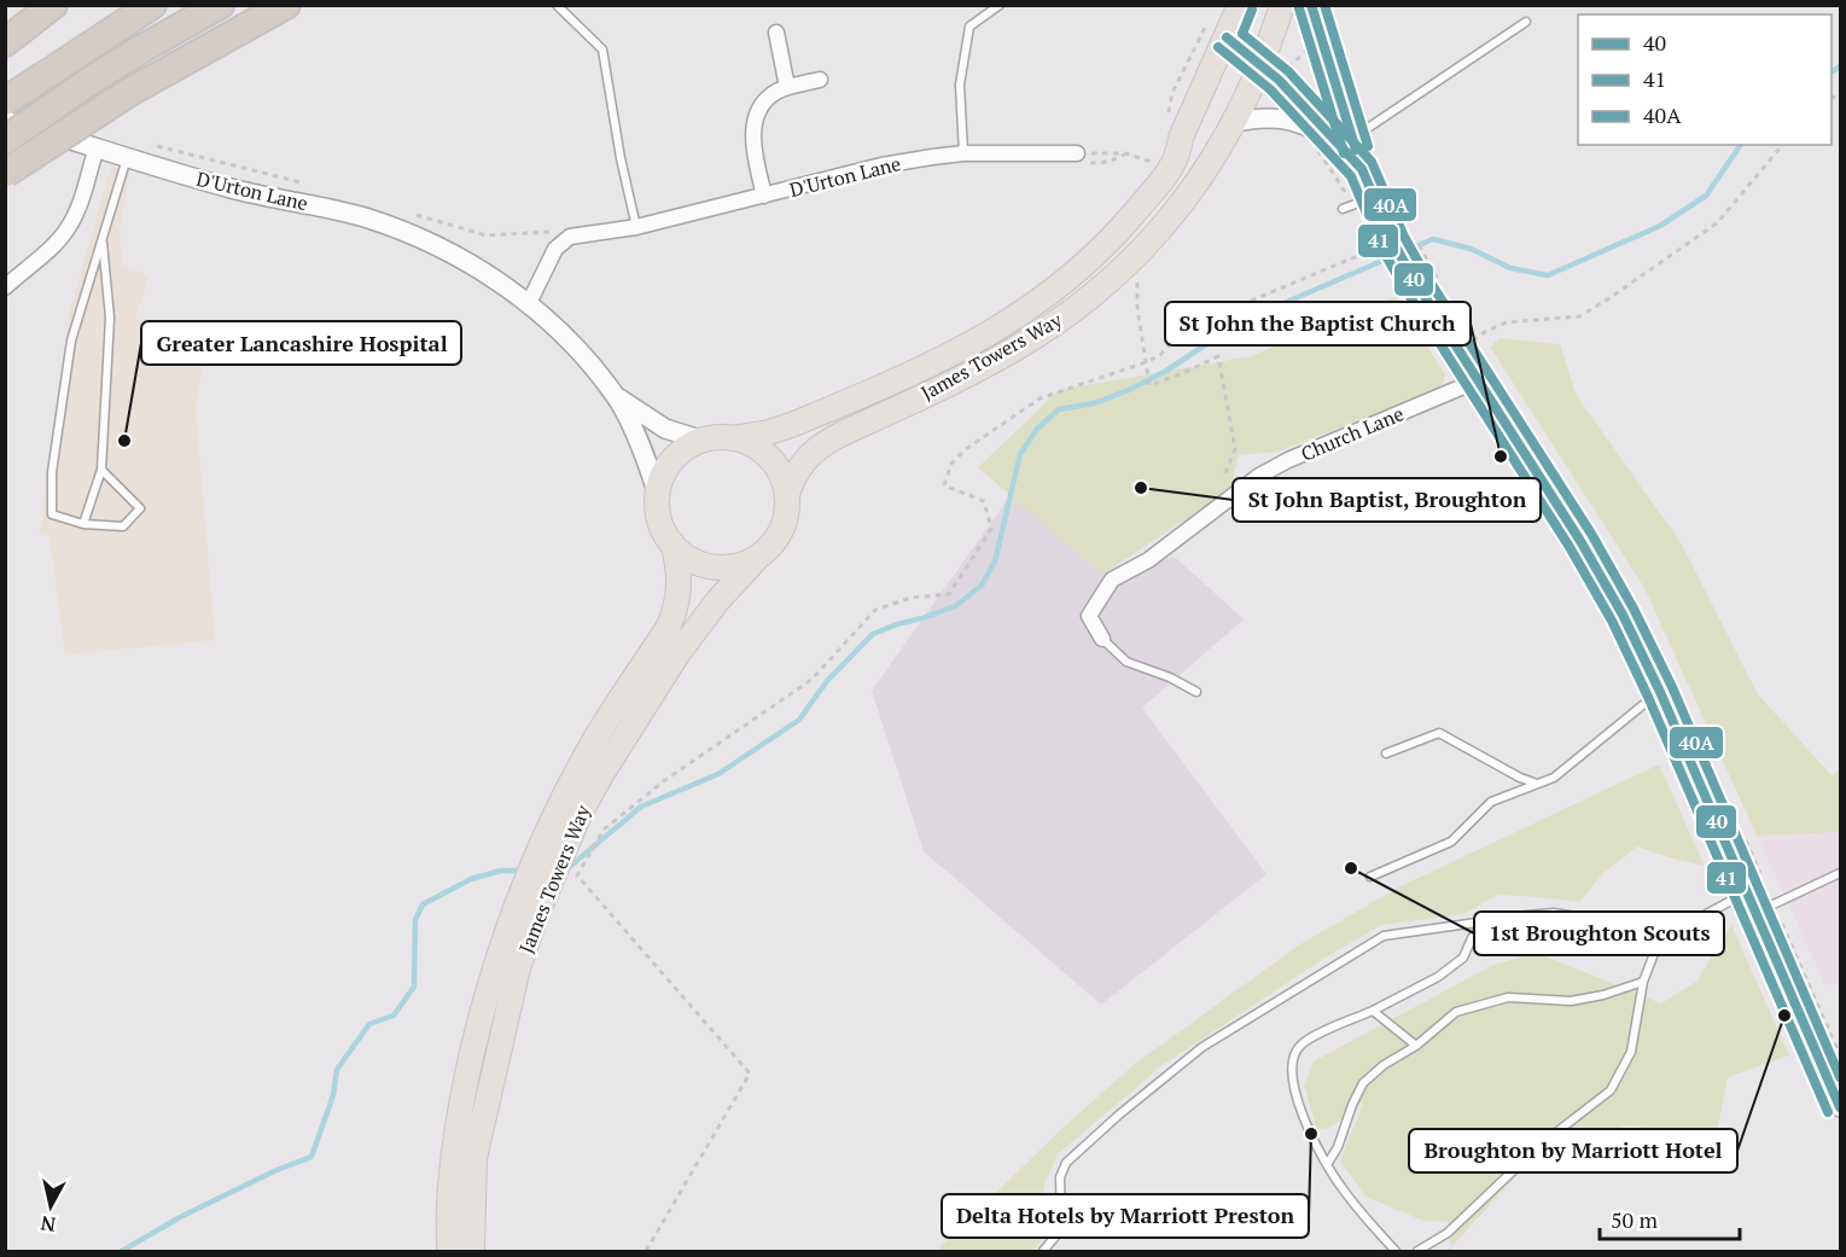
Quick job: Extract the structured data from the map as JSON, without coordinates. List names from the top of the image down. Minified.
{"streets":{"main road":["James Towers Way"],"street":["D'Urton Lane","Church Lane"]},"crossings":[["D'Urton Lane","James Towers Way"]],"places":["Greater Lancashire Hospital","St John the Baptist Church","St John Baptist, Broughton","1st Broughton Scouts","Broughton by Marriott Hotel","Delta Hotels by Marriott Preston"],"lines":["transit line 40","transit line 40A","transit line 41"],"legend":["40","41","40A"],"scale_bar":"50 m","north":"bottom"}
